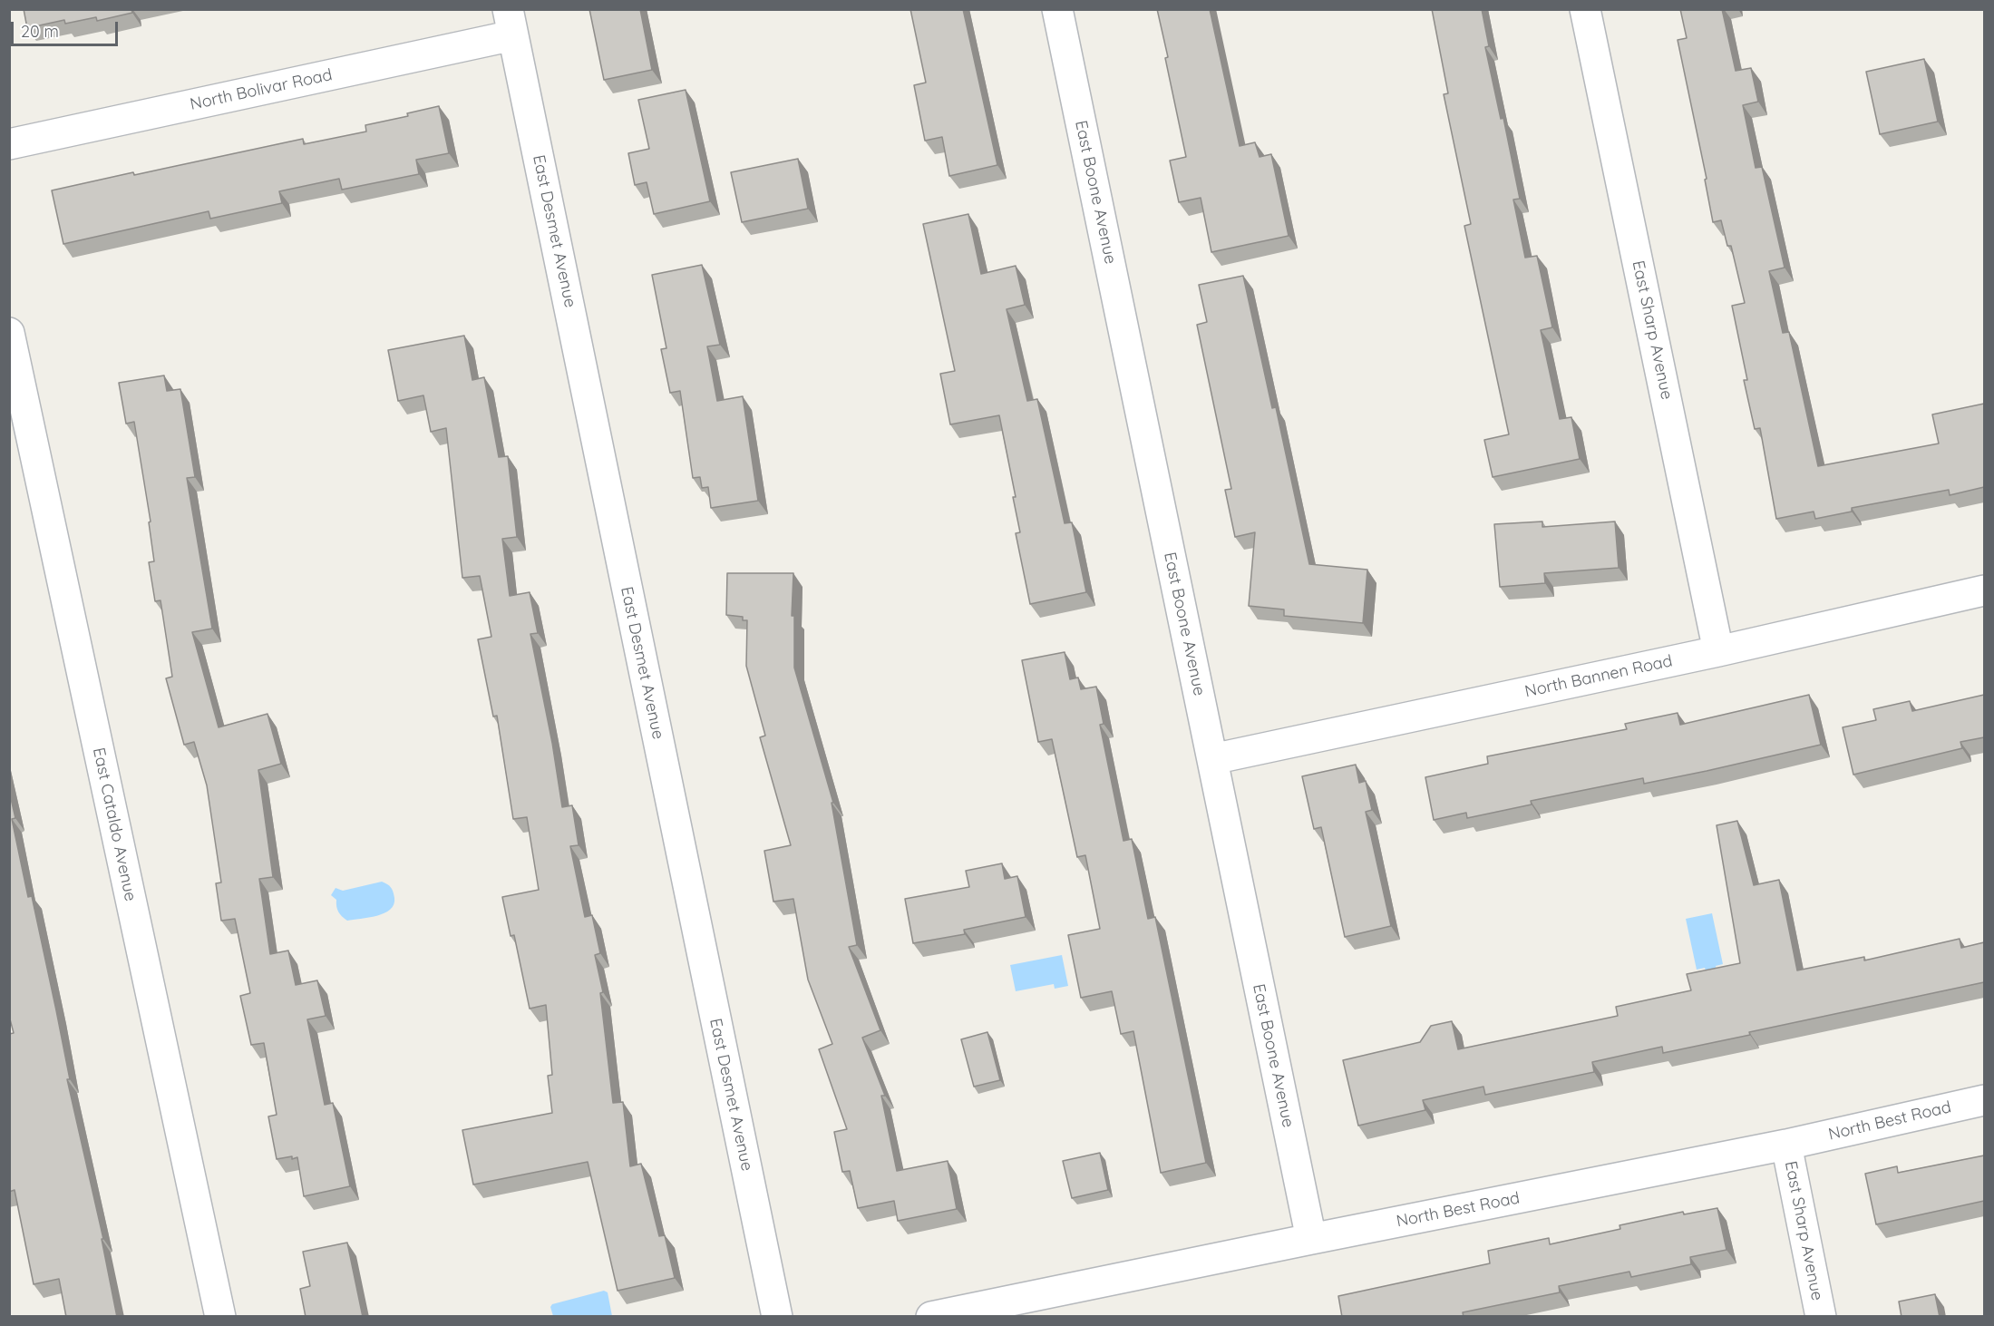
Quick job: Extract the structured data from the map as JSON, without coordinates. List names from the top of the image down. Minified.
{"streets":{"street":["North Bolivar Road","East Boone Avenue","East Desmet Avenue","East Sharp Avenue","North Bannen Road","East Cataldo Avenue","North Best Road"]},"crossings":[["North Bolivar Road","East Desmet Avenue"],["East Boone Avenue","North Bannen Road"],["East Boone Avenue","North Best Road"],["East Sharp Avenue","North Bannen Road"],["East Sharp Avenue","North Best Road"]],"scale_bar":"20 m"}
